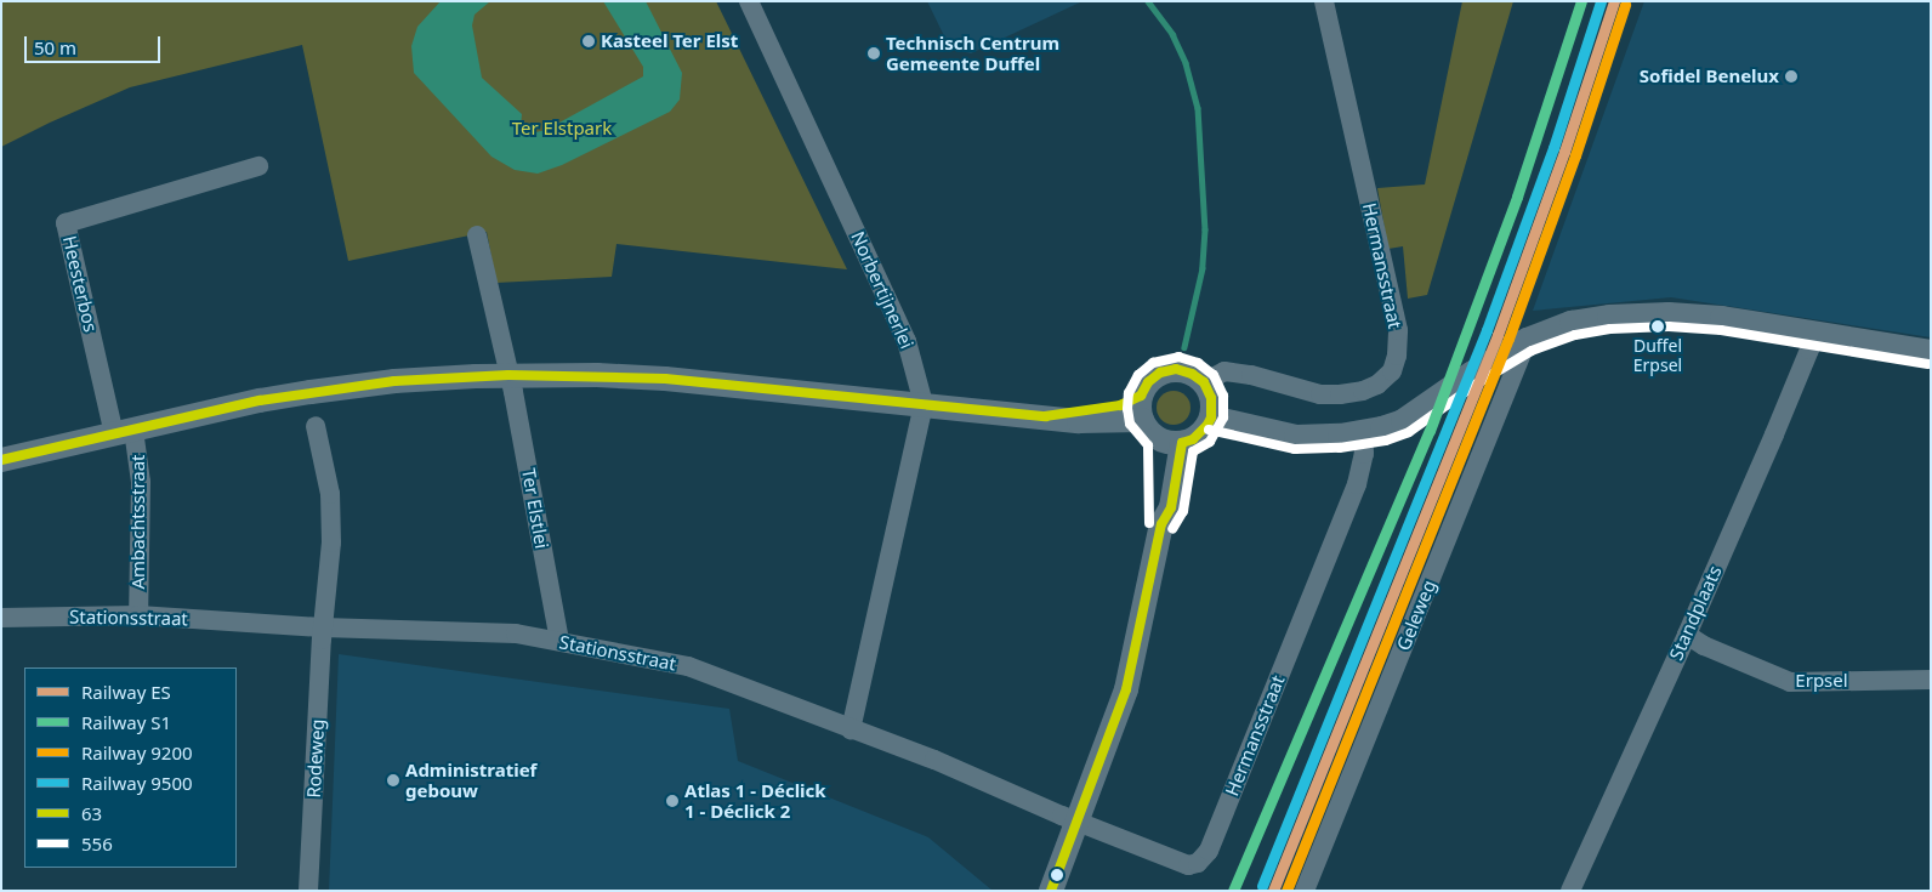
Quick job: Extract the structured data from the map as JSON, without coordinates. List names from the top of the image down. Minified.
{"streets":{"street":["Hermansstraat","Heesterbos","Norbertijnerlei","Ter Elstlei","Ambachtsstraat","Standplaats","Geleweg","Stationsstraat","Erpsel","Rodeweg"]},"crossings":[["Hermansstraat","Stationsstraat"],["Heesterbos","Ambachtsstraat"],["Norbertijnerlei","Stationsstraat"],["Ter Elstlei","Stationsstraat"],["Ambachtsstraat","Stationsstraat"],["Standplaats","Erpsel"],["Stationsstraat","Rodeweg"]],"parks":["Ter Elstpark"],"places":["Kasteel Ter Elst","Technisch Centrum Gemeente Duffel","Sofidel Benelux","Duffel Erpsel","Administratief gebouw","Atlas 1 - Déclick 1 - Déclick 2"],"lines":["rail line ES","rail line S1","rail line 9500","rail line 9200","transit line 556","transit line 63"],"legend":["Railway ES","Railway S1","Railway 9200","Railway 9500","63","556"],"scale_bar":"50 m"}
